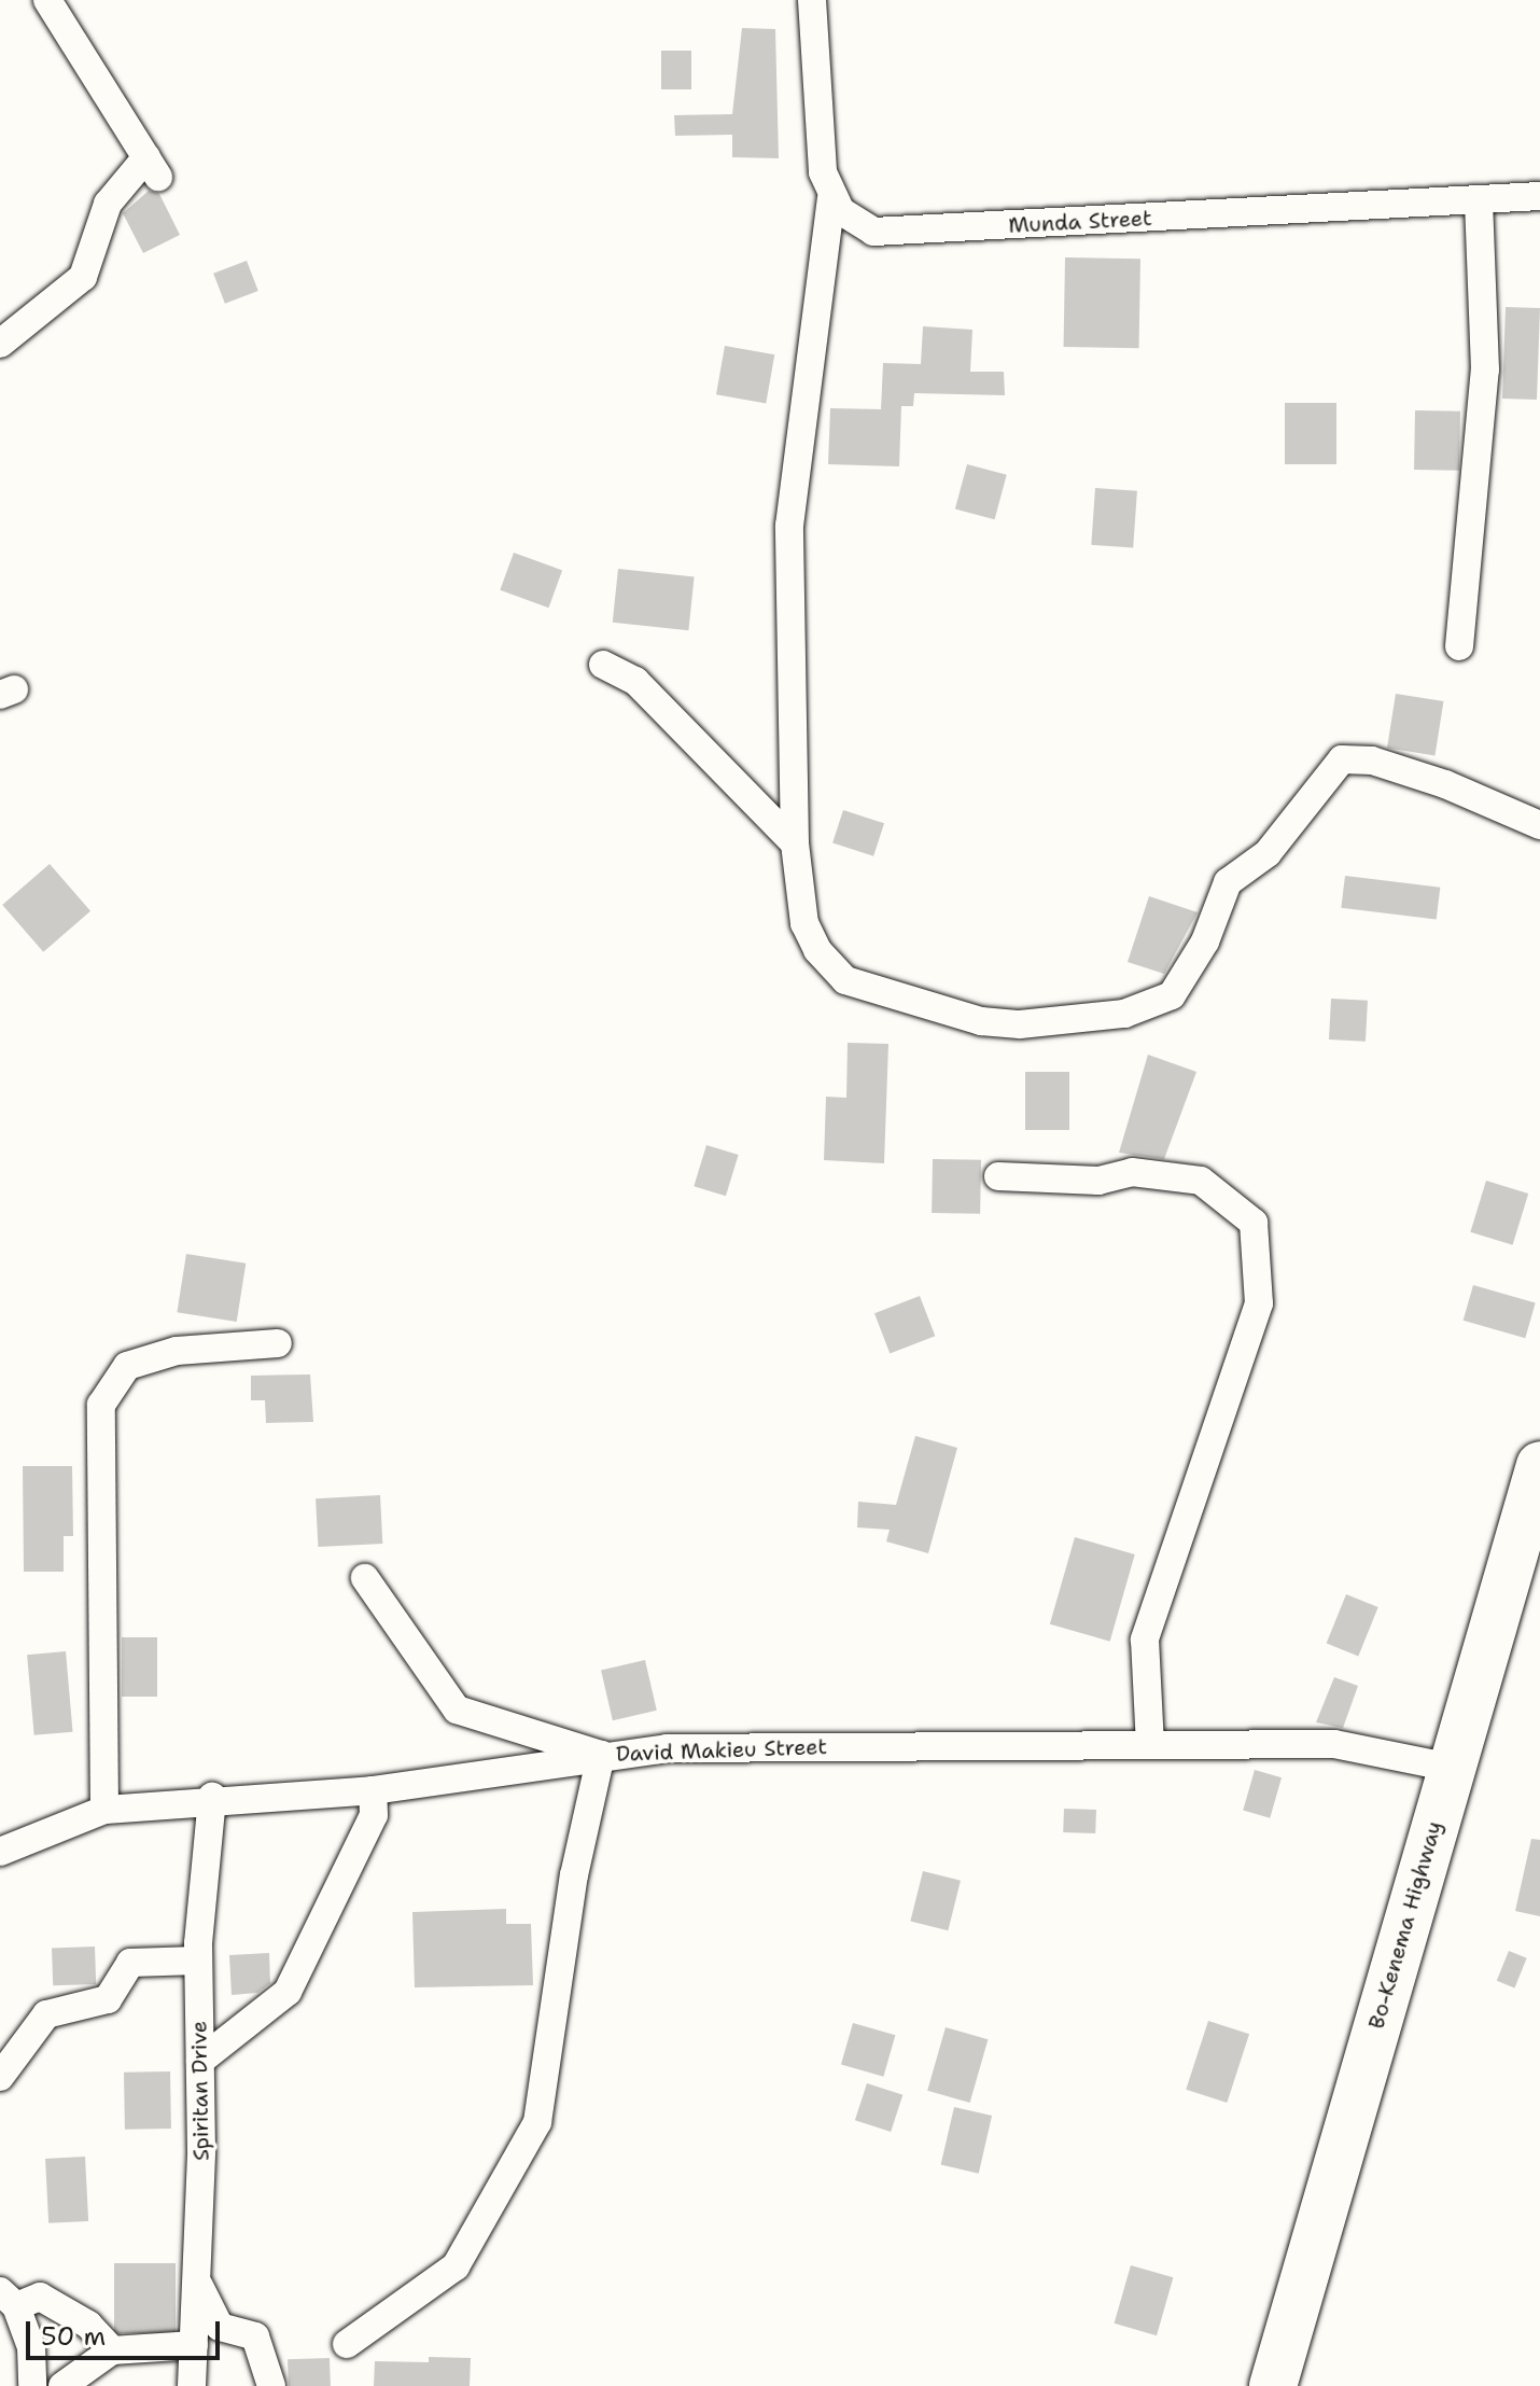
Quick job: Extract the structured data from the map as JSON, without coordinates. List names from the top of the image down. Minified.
{"streets":{"highway":["Bo-Kenema Highway"],"street":["Munda Street","David Makieu Street","Spiritan Drive"]},"crossings":[["David Makieu Street","Bo-Kenema Highway"],["David Makieu Street","Spiritan Drive"]],"scale_bar":"50 m"}
